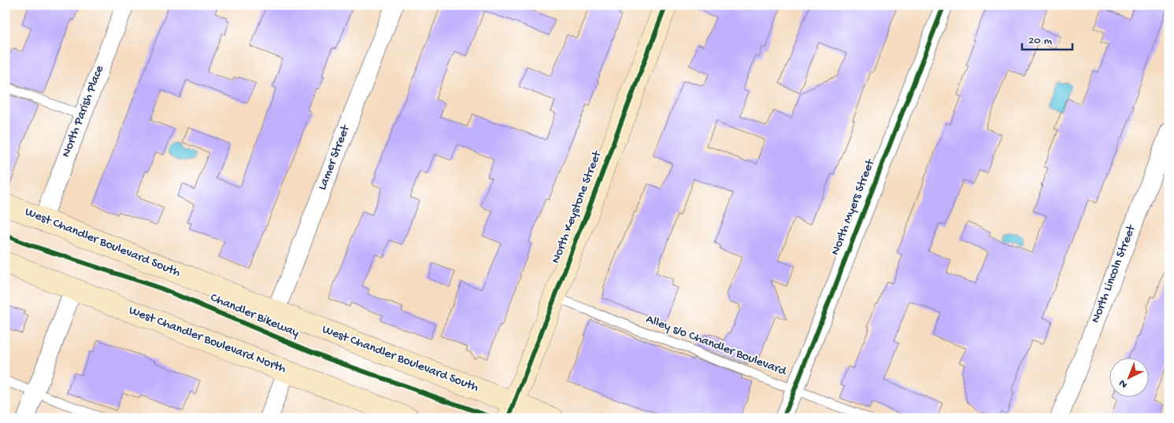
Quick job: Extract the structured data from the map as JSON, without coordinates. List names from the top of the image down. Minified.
{"streets":{"main road":["North Keystone Street","West Chandler Boulevard South","West Chandler Boulevard North"],"street":["North Parish Place","Lamer Street","North Myers Street","North Lincoln Street"],"lane":["Alley s/o Chandler Boulevard"],"cycle path":["Chandler Bikeway"]},"crossings":[["North Parish Place","West Chandler Boulevard South"],["Lamer Street","West Chandler Boulevard South"],["North Keystone Street","West Chandler Boulevard South"],["North Keystone Street","Alley s/o Chandler Boulevard"],["North Myers Street","Alley s/o Chandler Boulevard"]],"scale_bar":"20 m","north":"bottom left"}
